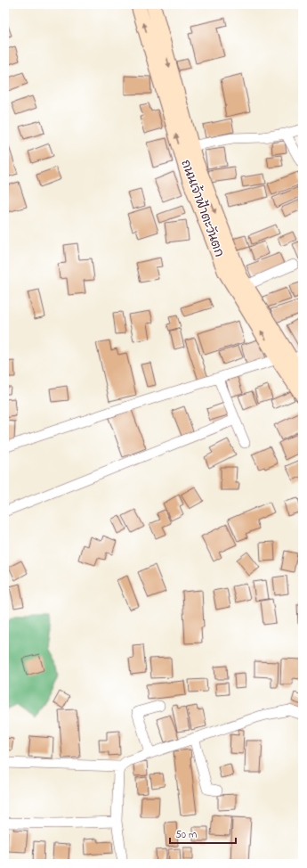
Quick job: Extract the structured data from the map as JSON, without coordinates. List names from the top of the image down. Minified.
{"streets":{"main road":["ถนนเจ้าฟ้าตะวันตก"]},"scale_bar":"50 m"}
